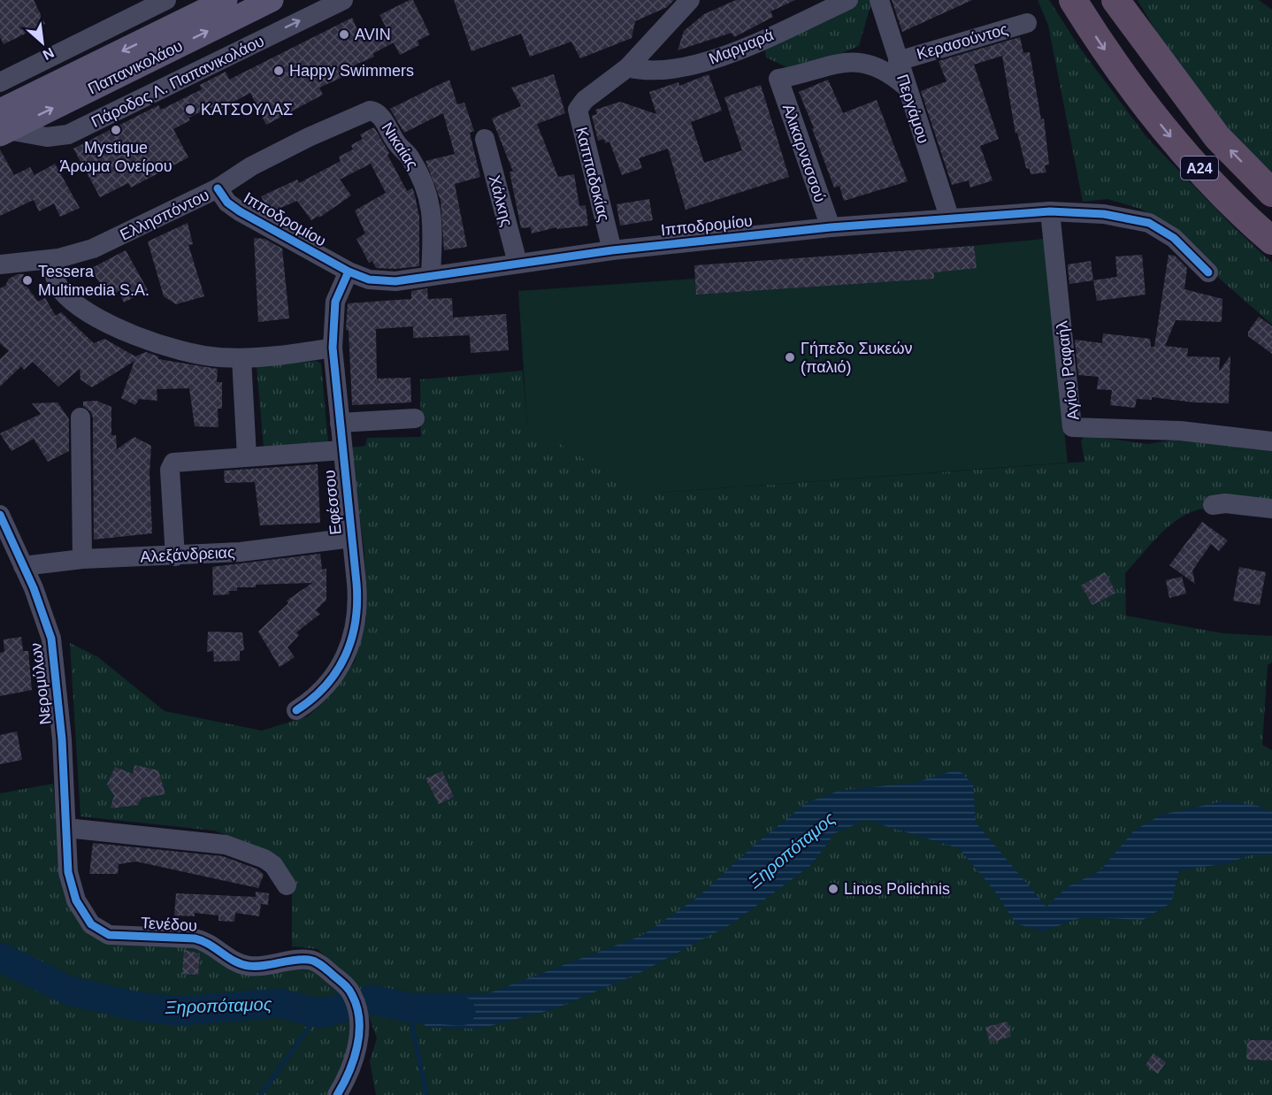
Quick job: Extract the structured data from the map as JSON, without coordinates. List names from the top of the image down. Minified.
{"streets":{"highway":["Α24"],"main road":["Παπανικολάου"],"street":["Κερασούντος","Μαρμαρά","Πάροδος Λ. Παπανικολάου","Περγάμου","Νικαίας","Αλικαρνασσού","Καππαδοκίας","Χάλκης","Ελλησπόντου","Ιπποδρομίου","Αγίου Ραφαήλ","Εφέσσου","Αλεξάνδρειας","Νερομύλων","Τενέδου"]},"crossings":[["Κερασούντος","Περγάμου"],["Μαρμαρά","Καππαδοκίας"],["Παπανικολάου","Πάροδος Λ. Παπανικολάου"],["Περγάμου","Αλικαρνασσού"],["Περγάμου","Ιπποδρομίου"],["Νικαίας","Ελλησπόντου"],["Νικαίας","Ιπποδρομίου"],["Αλικαρνασσού","Ιπποδρομίου"],["Καππαδοκίας","Ιπποδρομίου"],["Χάλκης","Ιπποδρομίου"],["Ελλησπόντου","Ιπποδρομίου"],["Ιπποδρομίου","Αγίου Ραφαήλ"],["Ιπποδρομίου","Εφέσσου"],["Εφέσσου","Αλεξάνδρειας"],["Αλεξάνδρειας","Νερομύλων"],["Νερομύλων","Τενέδου"]],"water":["Ξηροπόταμος"],"places":["AVIN","Happy Swimmers","ΚΑΤΣΟΥΛΑΣ","Mystique Άρωμα Ονείρου","Tessera Multimedia S.A.","Γήπεδο Συκεών (παλιό)","Linos Polichnis"],"north":"bottom right"}
